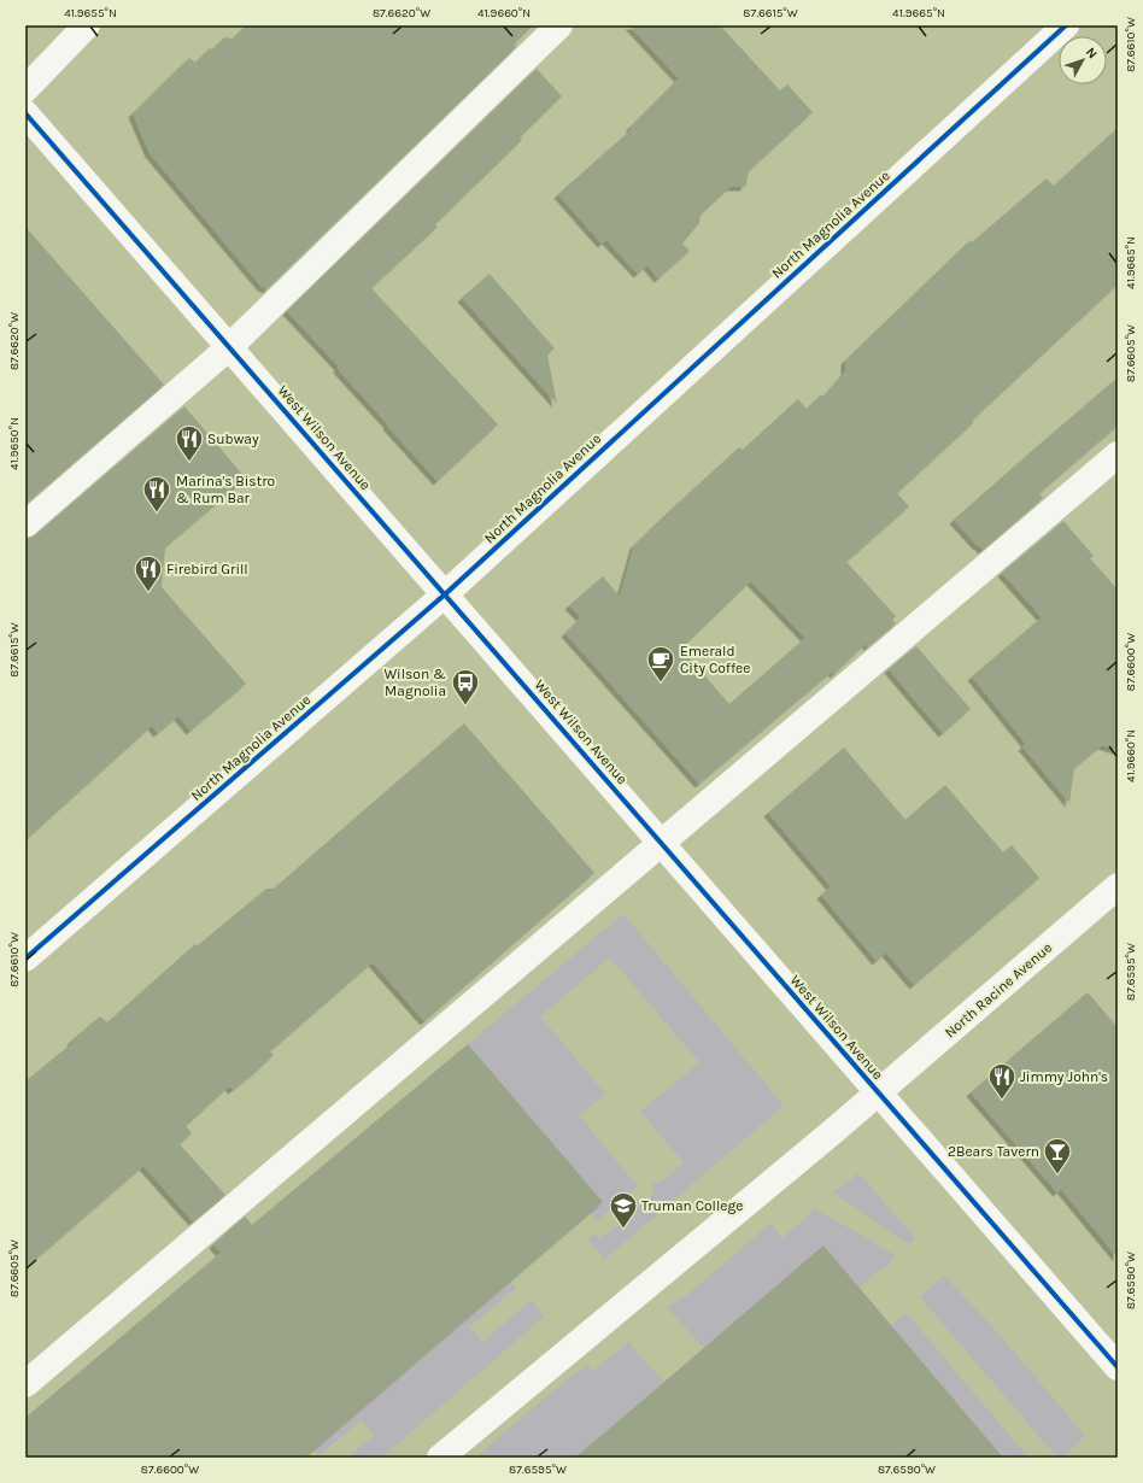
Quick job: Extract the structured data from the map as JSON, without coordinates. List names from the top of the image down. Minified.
{"streets":{"street":["North Magnolia Avenue","West Wilson Avenue","North Racine Avenue"]},"crossings":[["North Magnolia Avenue","West Wilson Avenue"],["West Wilson Avenue","North Racine Avenue"]],"places":{"restaurant":["Subway","Marina's Bistro & Rum Bar","Firebird Grill","Jimmy John's"],"cafe":["Emerald City Coffee"],"bus stop":["Wilson & Magnolia"],"bar":["2Bears Tavern"],"school or university":["Truman College"]},"north":"top right","coordinates":["41.9655°N","87.6620°W","41.9660°N","87.6615°W","41.9665°N","87.6610°W","87.6605°W","41.9650°N","87.6600°W","87.6595°W","87.6590°W"]}
